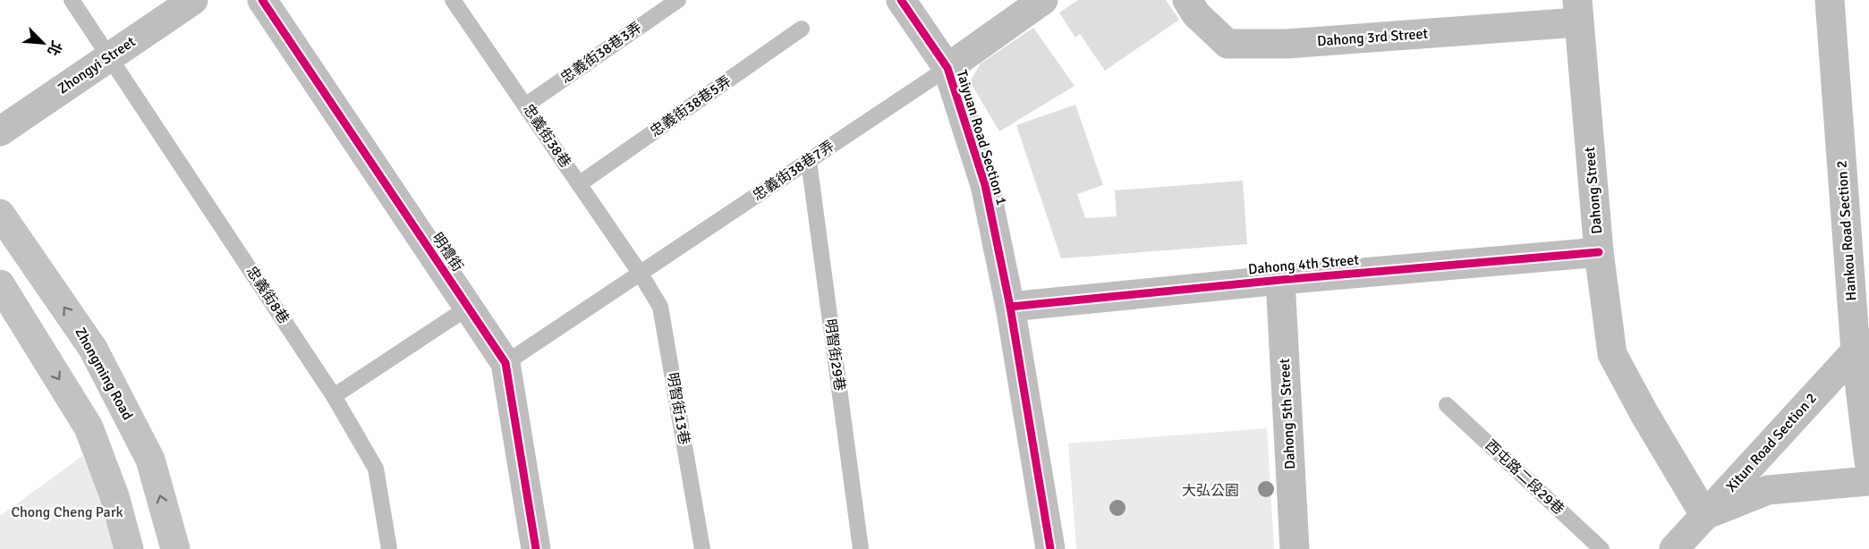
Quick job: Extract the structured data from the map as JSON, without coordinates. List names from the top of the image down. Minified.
{"streets":{"main road":["Zhongming Road"],"street":["Dahong 3rd Street","Zhongyi Street","Taiyuan Road Section 1","Dahong Street","Hankou Road Section 2","明禮街","Dahong 4th Street","Dahong 5th Street","Xitun Road Section 2"],"lane":["忠義街38巷3弄","忠義街38巷5弄","忠義街38巷","忠義街38巷7弄","忠義街8巷","明智街29巷","明智街13巷","西屯路二段29巷"]},"crossings":[["Dahong 3rd Street","Dahong Street"],["忠義街38巷3弄","忠義街38巷"],["Zhongyi Street","忠義街8巷"],["忠義街38巷5弄","忠義街38巷"],["忠義街38巷","忠義街38巷7弄"],["忠義街38巷","明智街13巷"],["Taiyuan Road Section 1","忠義街38巷7弄"],["Taiyuan Road Section 1","Dahong 4th Street"],["忠義街38巷7弄","明禮街"],["忠義街38巷7弄","明智街29巷"],["忠義街38巷7弄","明智街13巷"],["Dahong Street","Dahong 4th Street"],["Dahong Street","Xitun Road Section 2"],["Hankou Road Section 2","Xitun Road Section 2"],["Dahong 4th Street","Dahong 5th Street"]],"parks":["大弘公園","Chong Cheng Park"],"north":"bottom right"}
